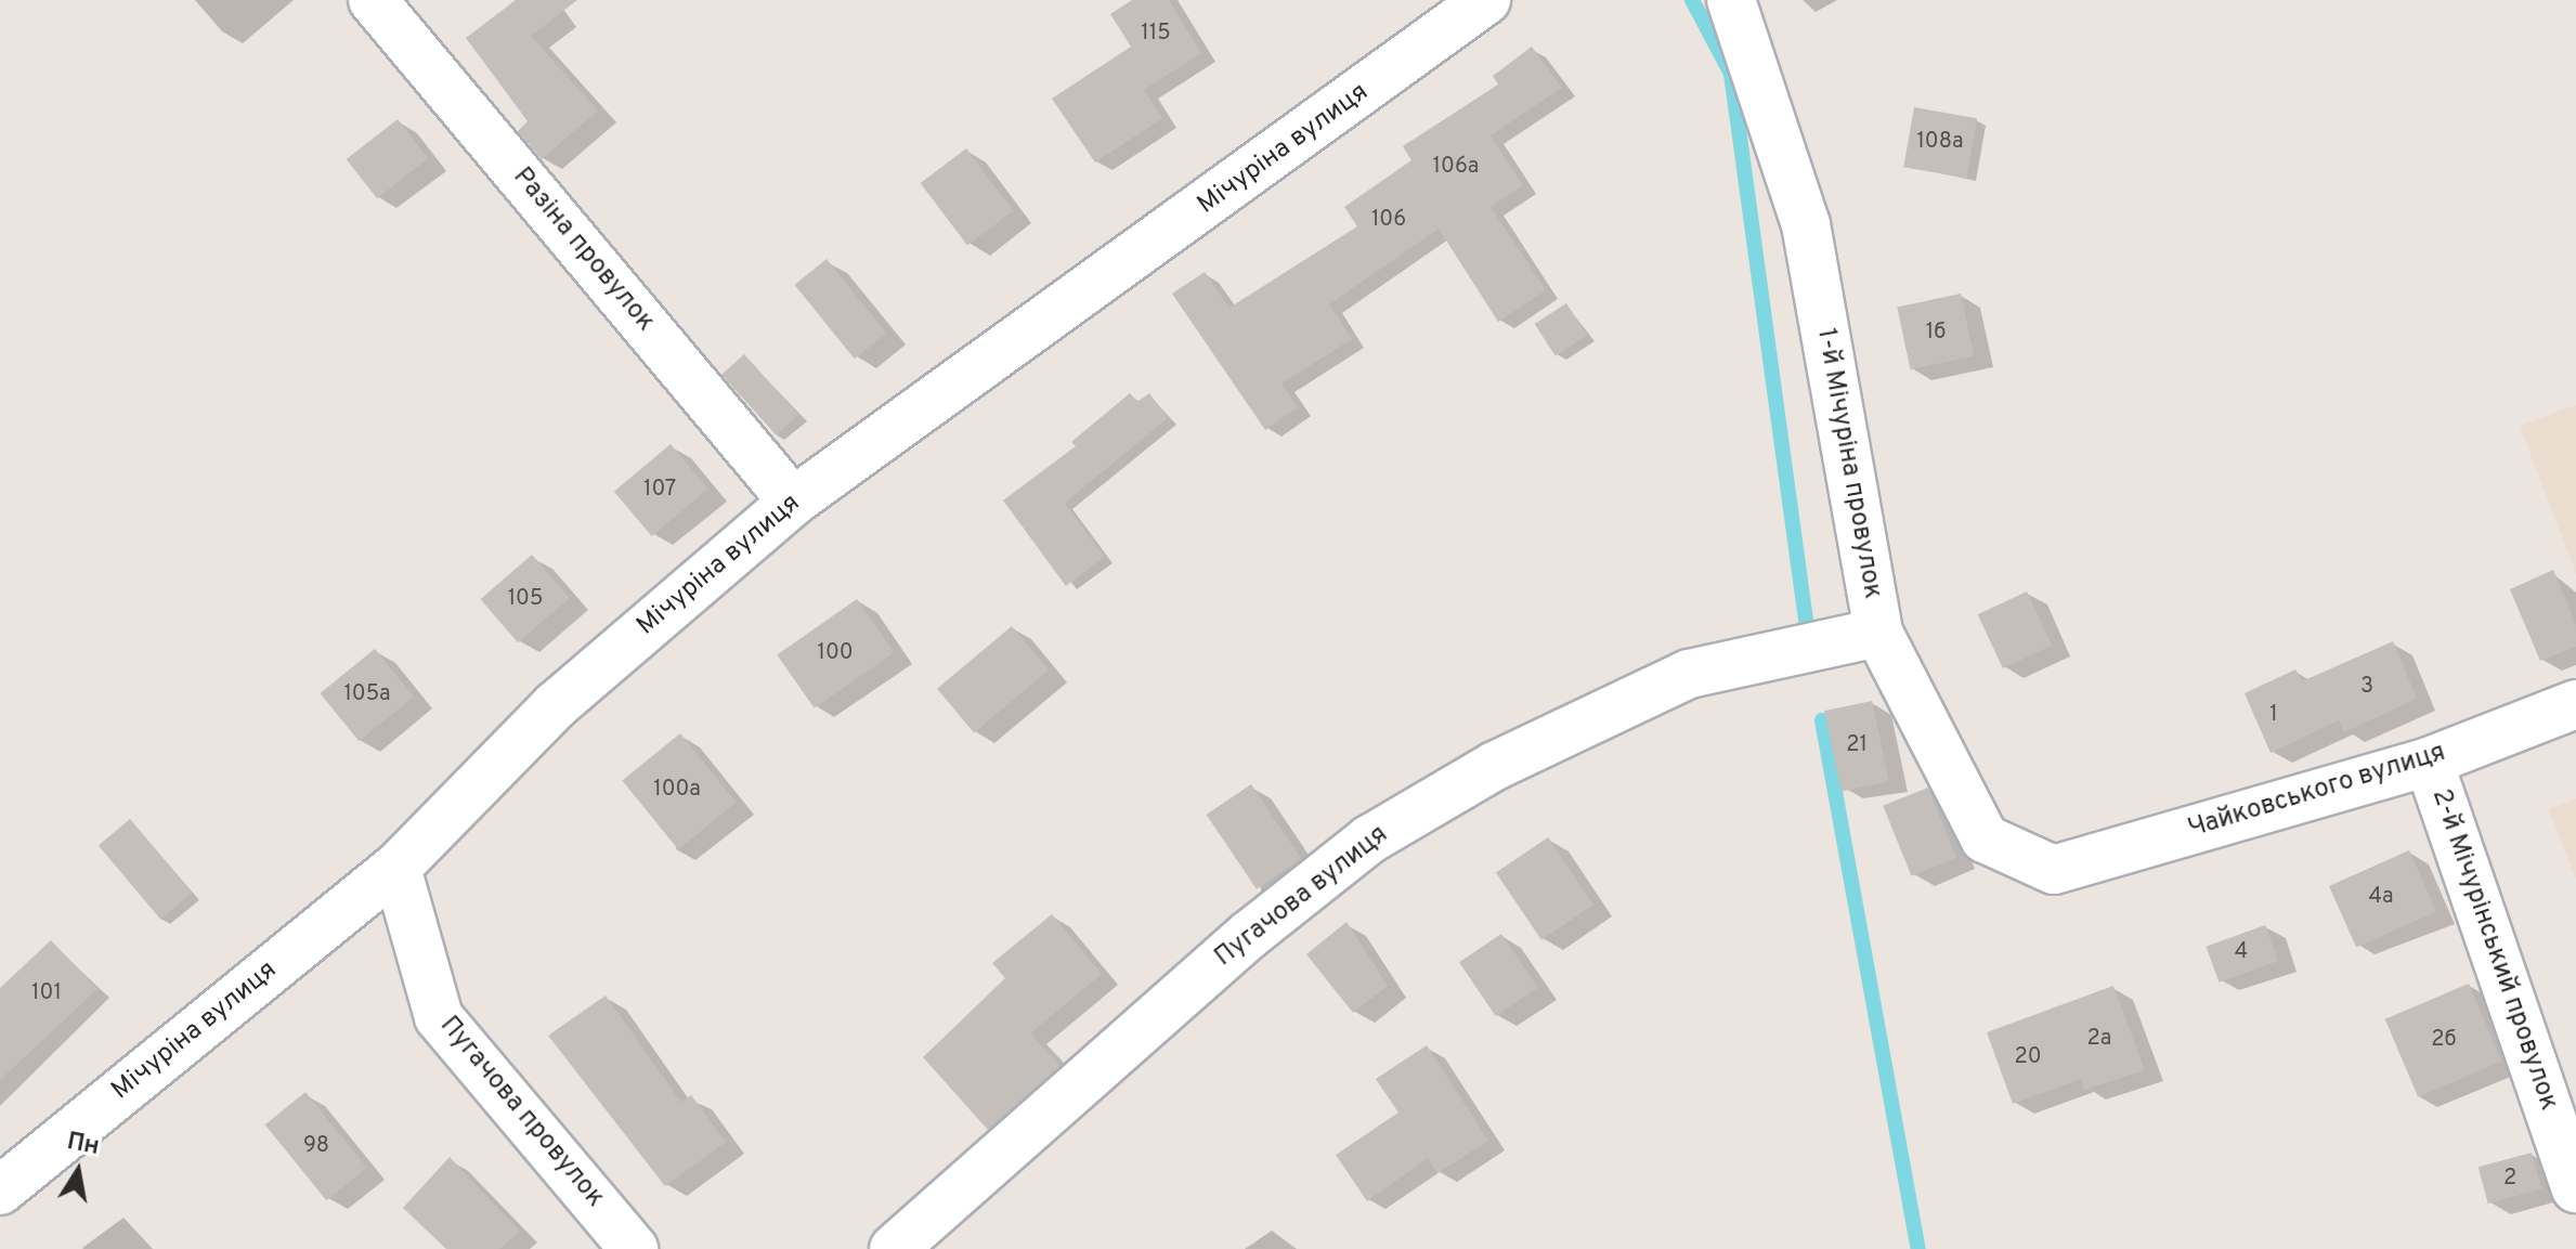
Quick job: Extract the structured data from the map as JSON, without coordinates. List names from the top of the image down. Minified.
{"streets":{"street":["Мічуріна вулиця","Разіна провулок","1-й Мічуріна провулок","Чайковського вулиця","Пугачова вулиця","2-й Мічурінський провулок","Пугачова провулок"]},"crossings":[["Мічуріна вулиця","Разіна провулок"],["Мічуріна вулиця","Пугачова провулок"],["1-й Мічуріна провулок","Чайковського вулиця"],["1-й Мічуріна провулок","Пугачова вулиця"],["Чайковського вулиця","2-й Мічурінський провулок"]],"house_numbers":["115","108а","106а","106","1б","107","105","100","3","105а","1","21","100а","4а","4","101","2а","2б","20","98","2"],"north":"top"}
